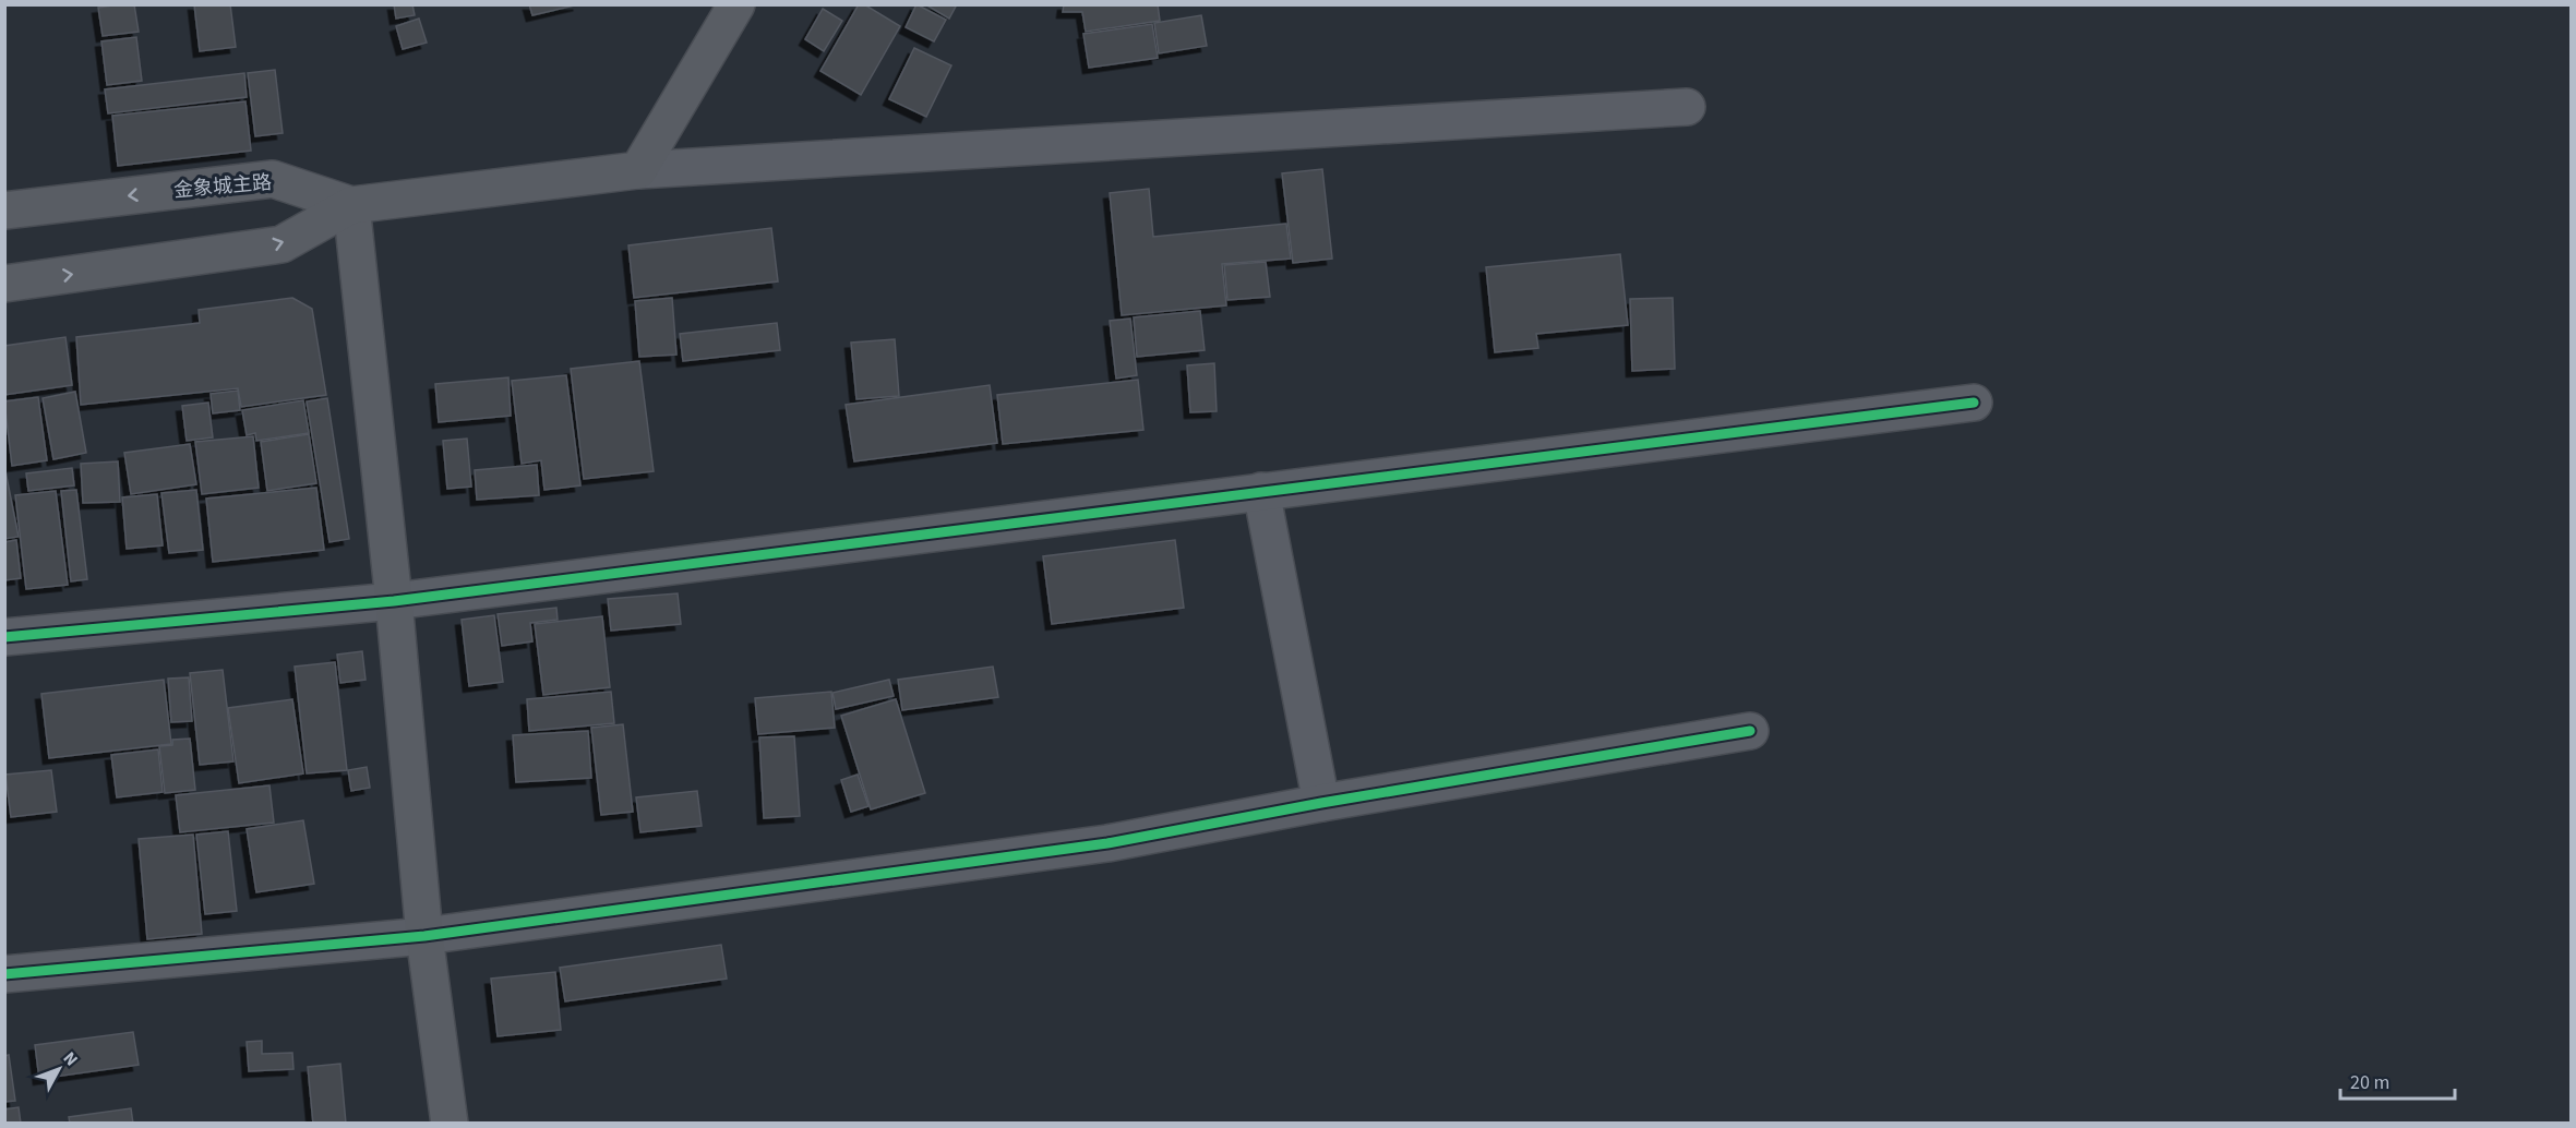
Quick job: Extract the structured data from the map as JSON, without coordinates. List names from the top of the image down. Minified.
{"streets":{"main road":["金象城主路"]},"scale_bar":"20 m","north":"top right"}
